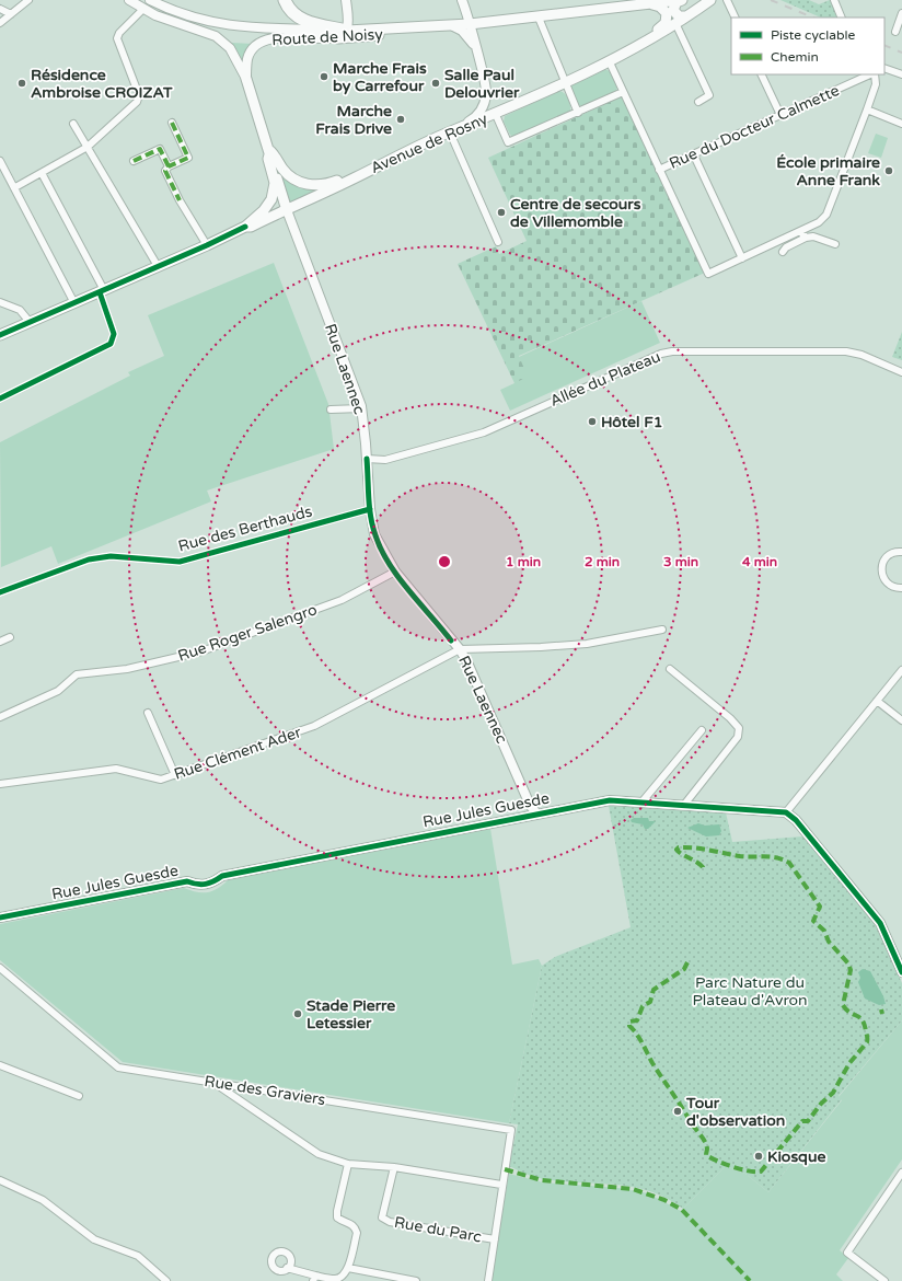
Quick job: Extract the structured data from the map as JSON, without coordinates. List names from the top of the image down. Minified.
{"streets":{"main road":["Route de Noisy","Avenue de Rosny","Rue Laennec"],"street":["Rue du Docteur Calmette","Allée du Plateau","Rue des Berthauds","Rue Roger Salengro","Rue Clément Ader","Rue Jules Guesde","Rue des Graviers","Rue du Parc"]},"crossings":[["Route de Noisy","Rue Laennec"],["Avenue de Rosny","Rue Laennec"],["Rue Laennec","Allée du Plateau"],["Rue Laennec","Rue des Berthauds"],["Rue Laennec","Rue Roger Salengro"],["Rue Laennec","Rue Clément Ader"],["Rue Laennec","Rue Jules Guesde"]],"parks":["Parc Nature du Plateau d'Avron"],"places":["Marche Frais by Carrefour","Résidence Ambroise CROIZAT","Salle Paul Delouvrier","Marche Frais Drive","École primaire Anne Frank","Centre de secours de Villemomble","Hôtel F1","Stade Pierre Letessier","Tour d'observation","Kiosque"],"legend":["Piste cyclable","Chemin"],"rings":["1 min","2 min","3 min","4 min"]}
